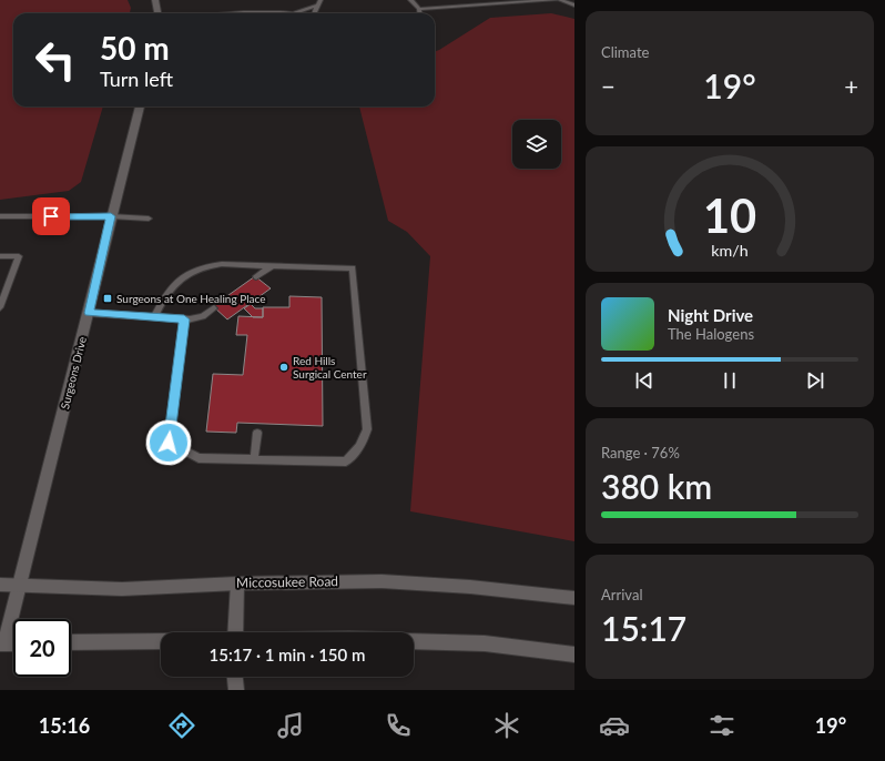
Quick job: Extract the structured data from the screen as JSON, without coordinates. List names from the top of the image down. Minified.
{"streets":{"street":["Surgeons Drive","Miccosukee Road"]},"crossings":[["Surgeons Drive","Miccosukee Road"]],"places":{"transit":["Surgeons at One Healing Place"],"other":["Red Hills Surgical Center"]},"page":{"tile":["Climate",["Range · 76%","380 km"],["Arrival","15:17"]],"turn":["50 m","Turn left"],"heat":["−","19°","+"],"song":["Night Drive","The Halogens"],"limit":"20","trip":"15:17 · 1 min · 150 m","tabs":["15:16","19°"],"gauge":["10","km/h"]}}
